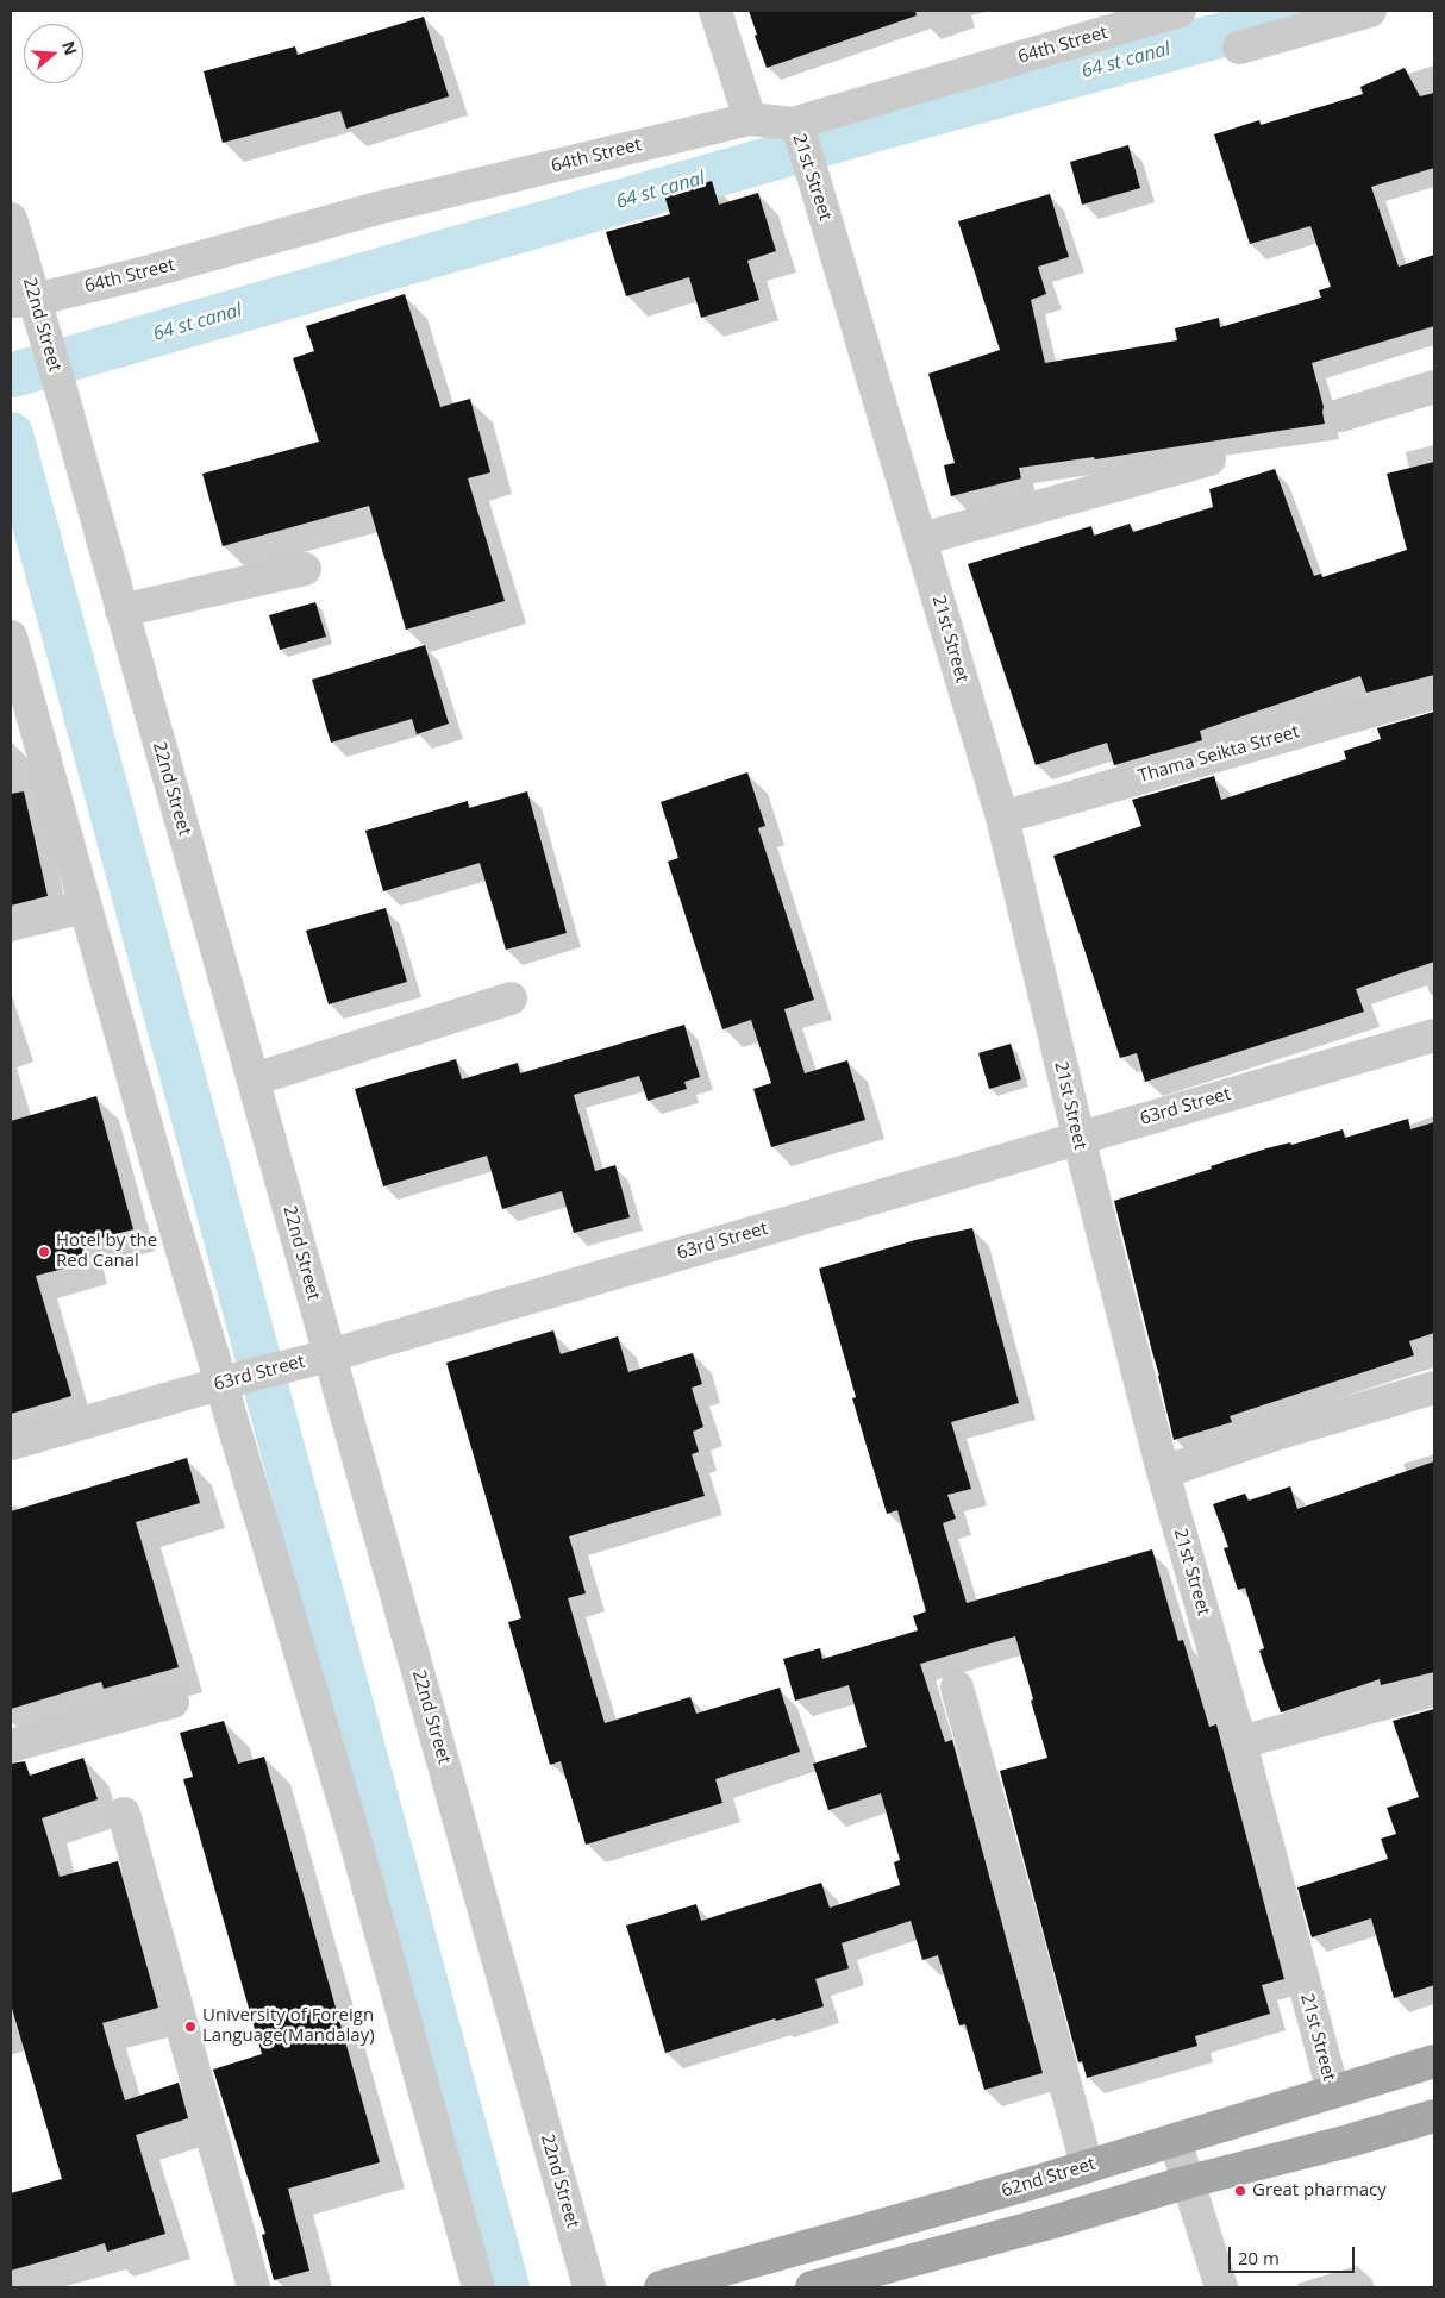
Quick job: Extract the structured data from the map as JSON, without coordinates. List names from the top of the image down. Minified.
{"streets":{"main road":["62nd Street"],"street":["64th Street","21st Street","22nd Street","Thama Seikta Street","63rd Street"]},"crossings":[["64th Street","21st Street"],["64th Street","22nd Street"],["21st Street","Thama Seikta Street"],["21st Street","63rd Street"],["21st Street","62nd Street"],["22nd Street","63rd Street"]],"water":["64 st canal"],"places":["Hotel by the Red Canal","University of Foreign Language(Mandalay)","Great pharmacy"],"scale_bar":"20 m","north":"right"}
